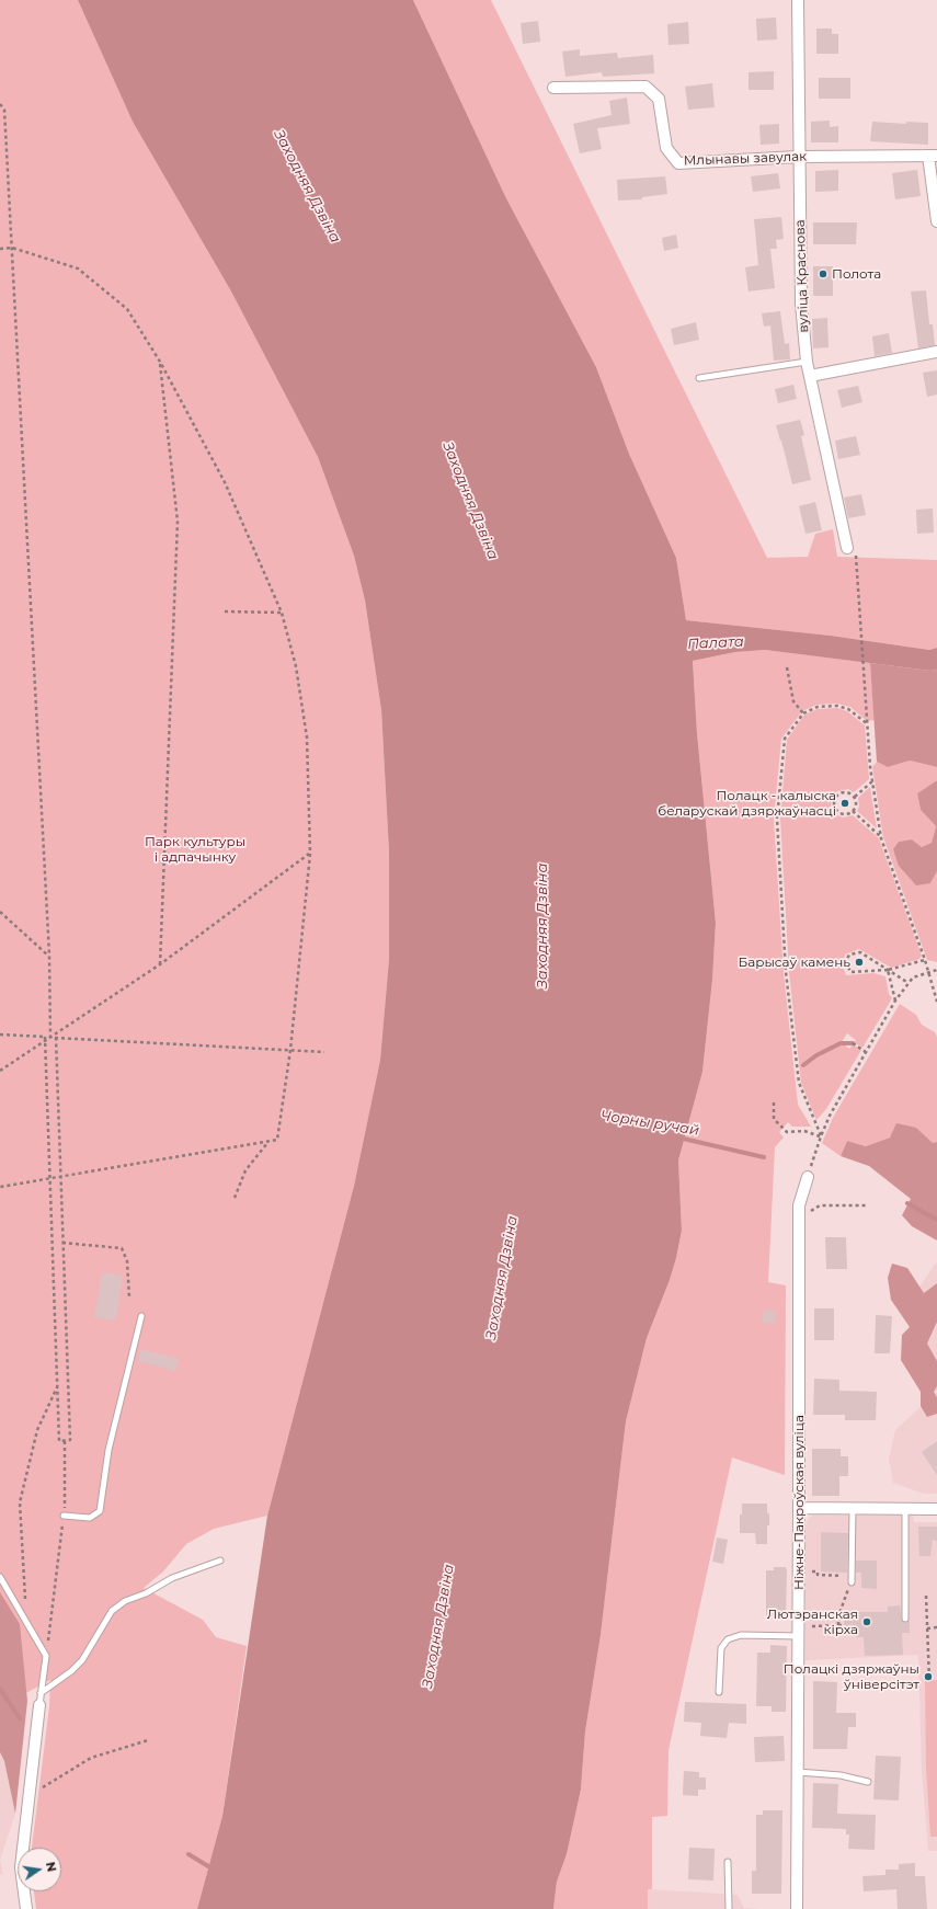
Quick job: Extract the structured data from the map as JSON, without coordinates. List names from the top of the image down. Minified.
{"streets":{"street":["Млынавы завулак","вуліца Краснова","Ніжне-Пакроўская вуліца"]},"crossings":[["Млынавы завулак","вуліца Краснова"]],"water":["Заходняя Дзвіна","Палата","Чорны ручай"],"parks":["Парк культуры і адпачынку"],"places":["Полота","Полацк - калыска беларускай дзяржаўнасці","Барысаў камень","Лютэранская кірха","Полацкі дзяржаўны ўніверсітэт"],"north":"right"}
